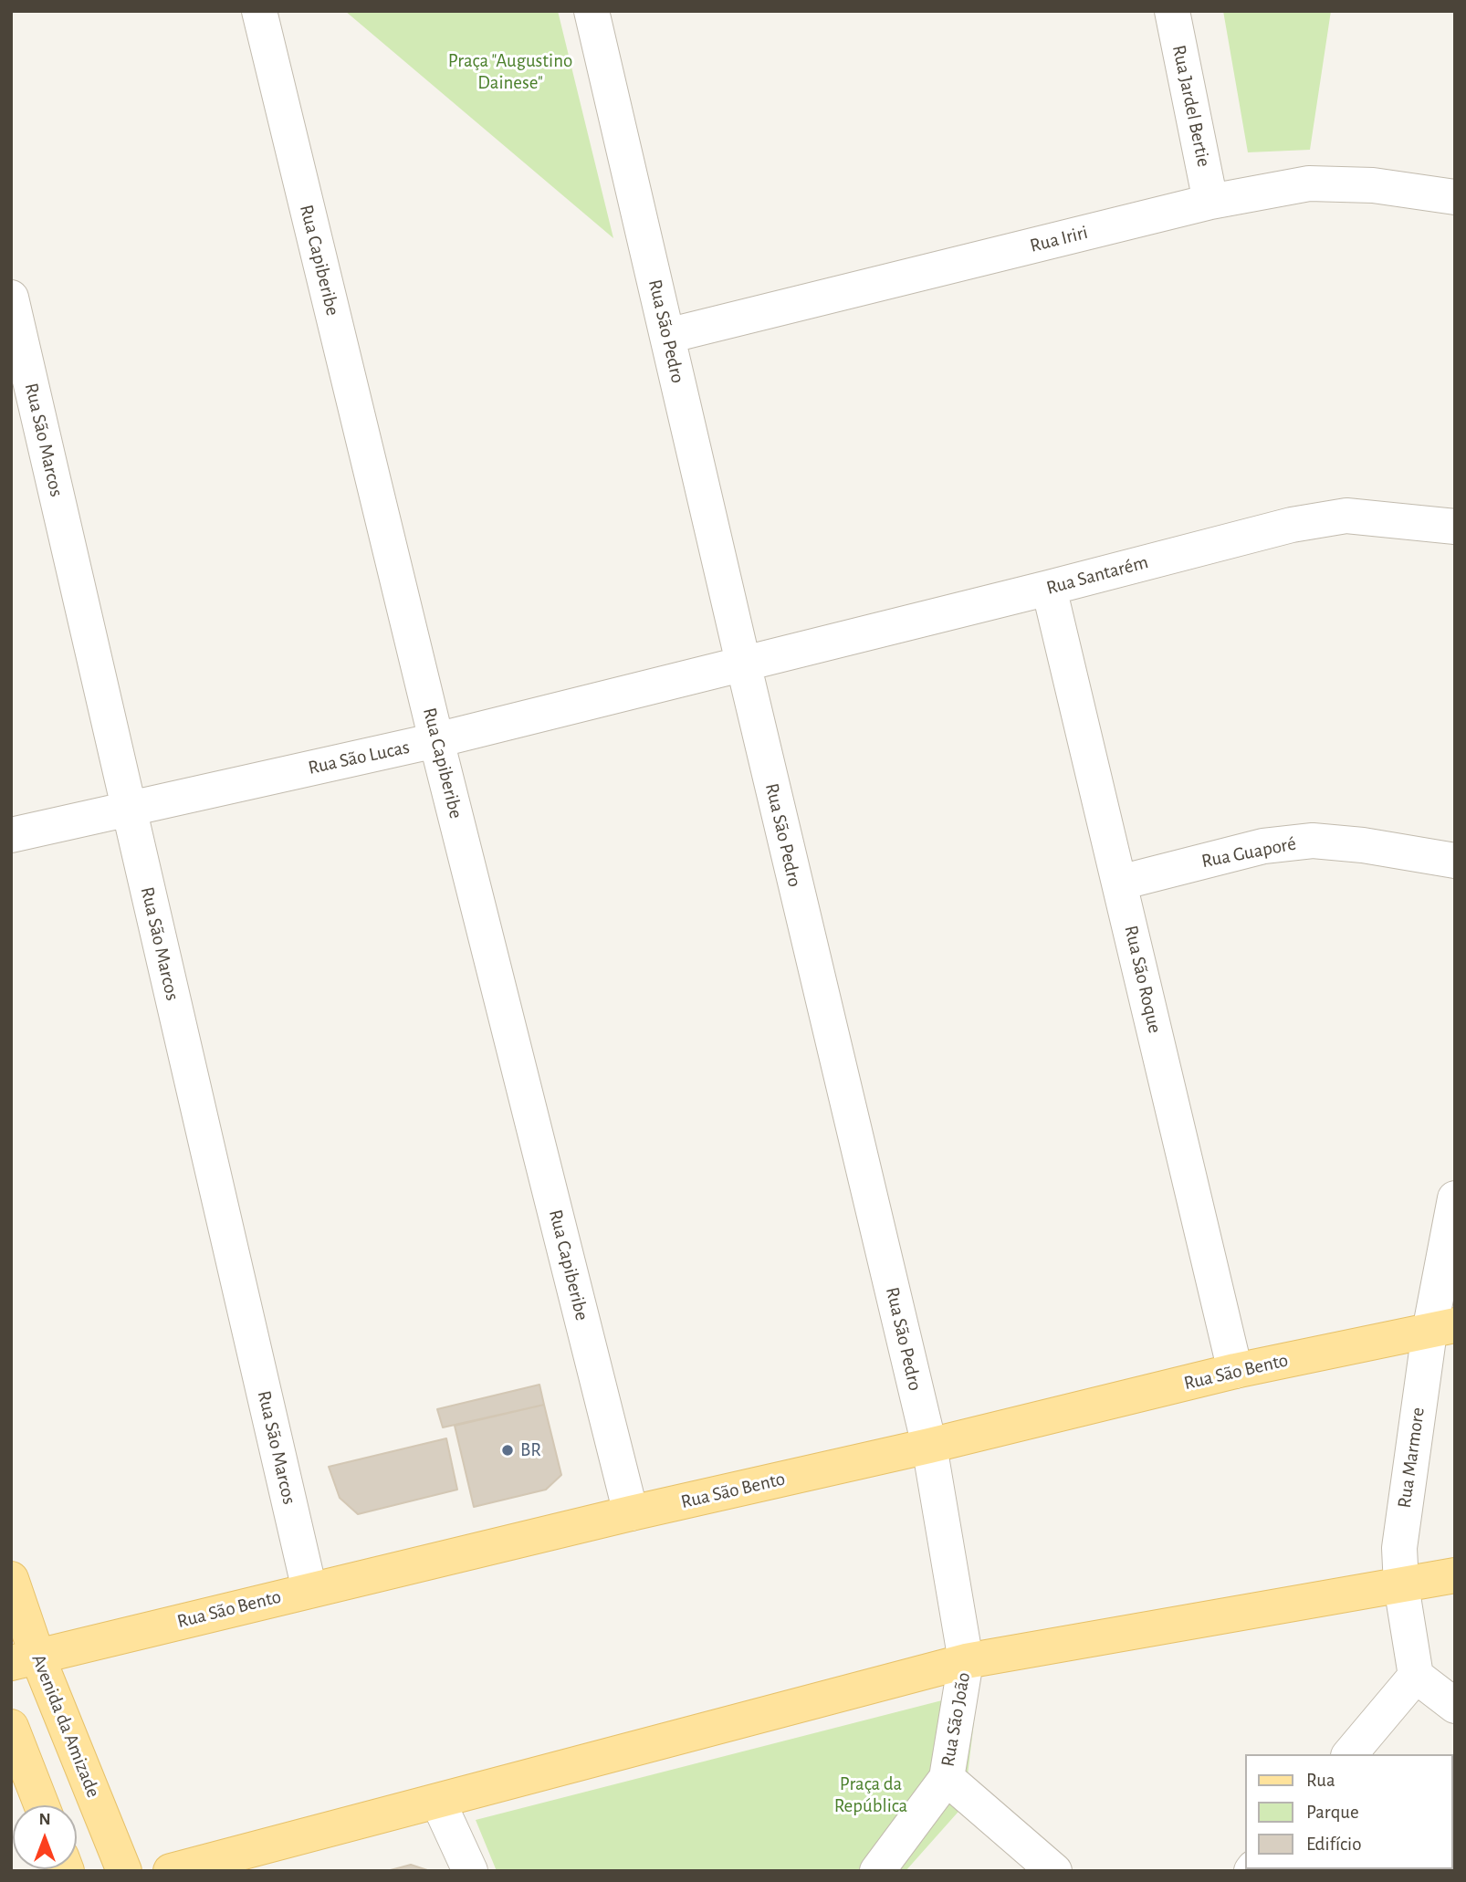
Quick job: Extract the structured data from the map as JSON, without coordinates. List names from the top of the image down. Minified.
{"streets":{"main road":["Rua São Bento","Avenida da Amizade"],"street":["Rua Jardel Bertie","Rua Iriri","Rua Capiberibe","Rua São Pedro","Rua São Marcos","Rua Santarém","Rua São Lucas","Rua Guaporé","Rua São Roque","Rua Marmore","Rua São João"]},"crossings":[["Rua Jardel Bertie","Rua Iriri"],["Rua Iriri","Rua São Pedro"],["Rua Capiberibe","Rua São Lucas"],["Rua Capiberibe","Rua São Bento"],["Rua São Pedro","Rua Santarém"],["Rua São Pedro","Rua São Lucas"],["Rua São Pedro","Rua São Bento"],["Rua São Pedro","Rua São João"],["Rua São Marcos","Rua São Lucas"],["Rua São Marcos","Rua São Bento"],["Rua Santarém","Rua São Lucas"],["Rua Santarém","Rua São Roque"],["Rua Guaporé","Rua São Roque"],["Rua São Roque","Rua São Bento"],["Rua São Bento","Rua Marmore"],["Rua São Bento","Avenida da Amizade"]],"parks":["Praça \"Augustino Dainese\"","Praça da República"],"places":["BR"],"legend":["Rua","Parque","Edifício"],"north":"top"}
